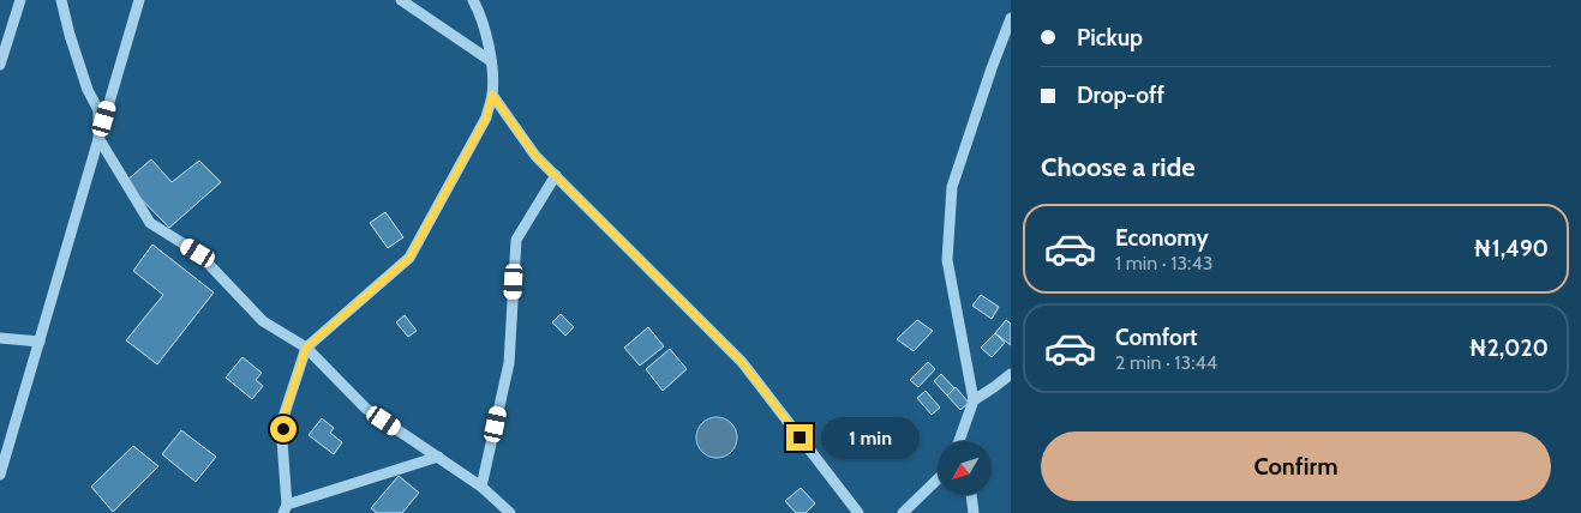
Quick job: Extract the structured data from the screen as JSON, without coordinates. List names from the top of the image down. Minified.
{"north":"bottom left","page":{"banner":["Pickup","Drop-off"],"heading":"Choose a ride","list":[{"name":"Economy","note":"1 min · 13:43","value":"₦1,490"},{"name":"Comfort","note":"2 min · 13:44","value":"₦2,020"}],"bubble":"1 min","buttons":"Confirm"}}
